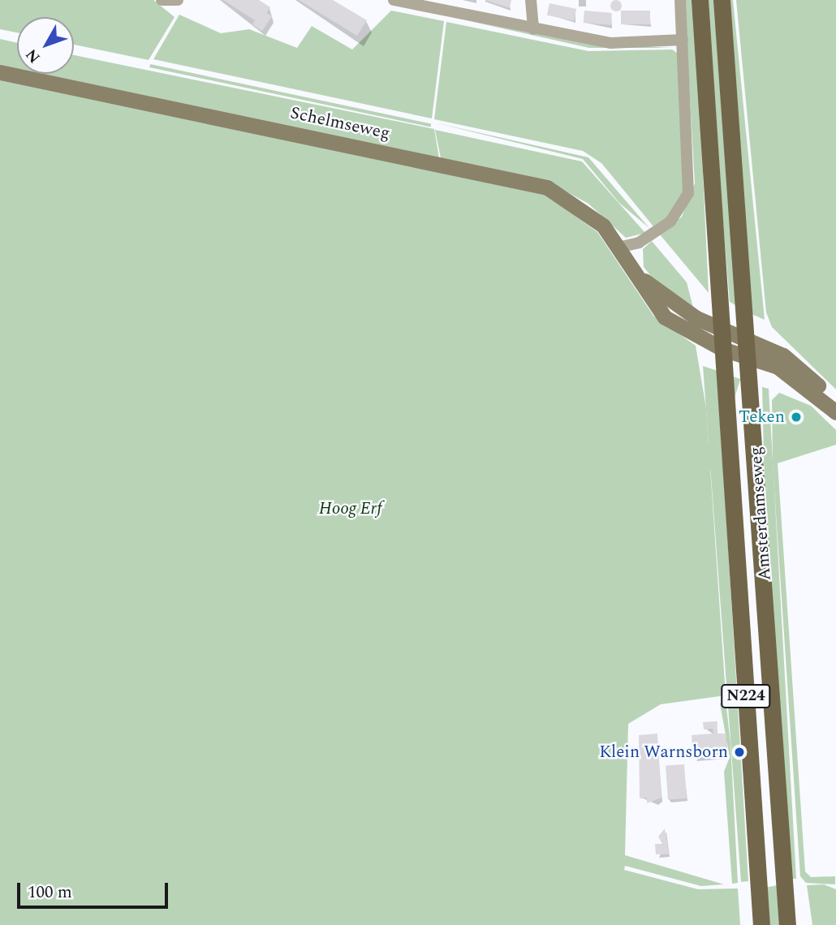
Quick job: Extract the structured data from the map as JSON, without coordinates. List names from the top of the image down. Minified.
{"streets":{"main road":["Schelmseweg","Amsterdamseweg","N224"]},"crossings":[["Schelmseweg","Amsterdamseweg"]],"parks":["Hoog Erf"],"places":["Teken","Klein Warnsborn"],"scale_bar":"100 m","north":"bottom left"}
